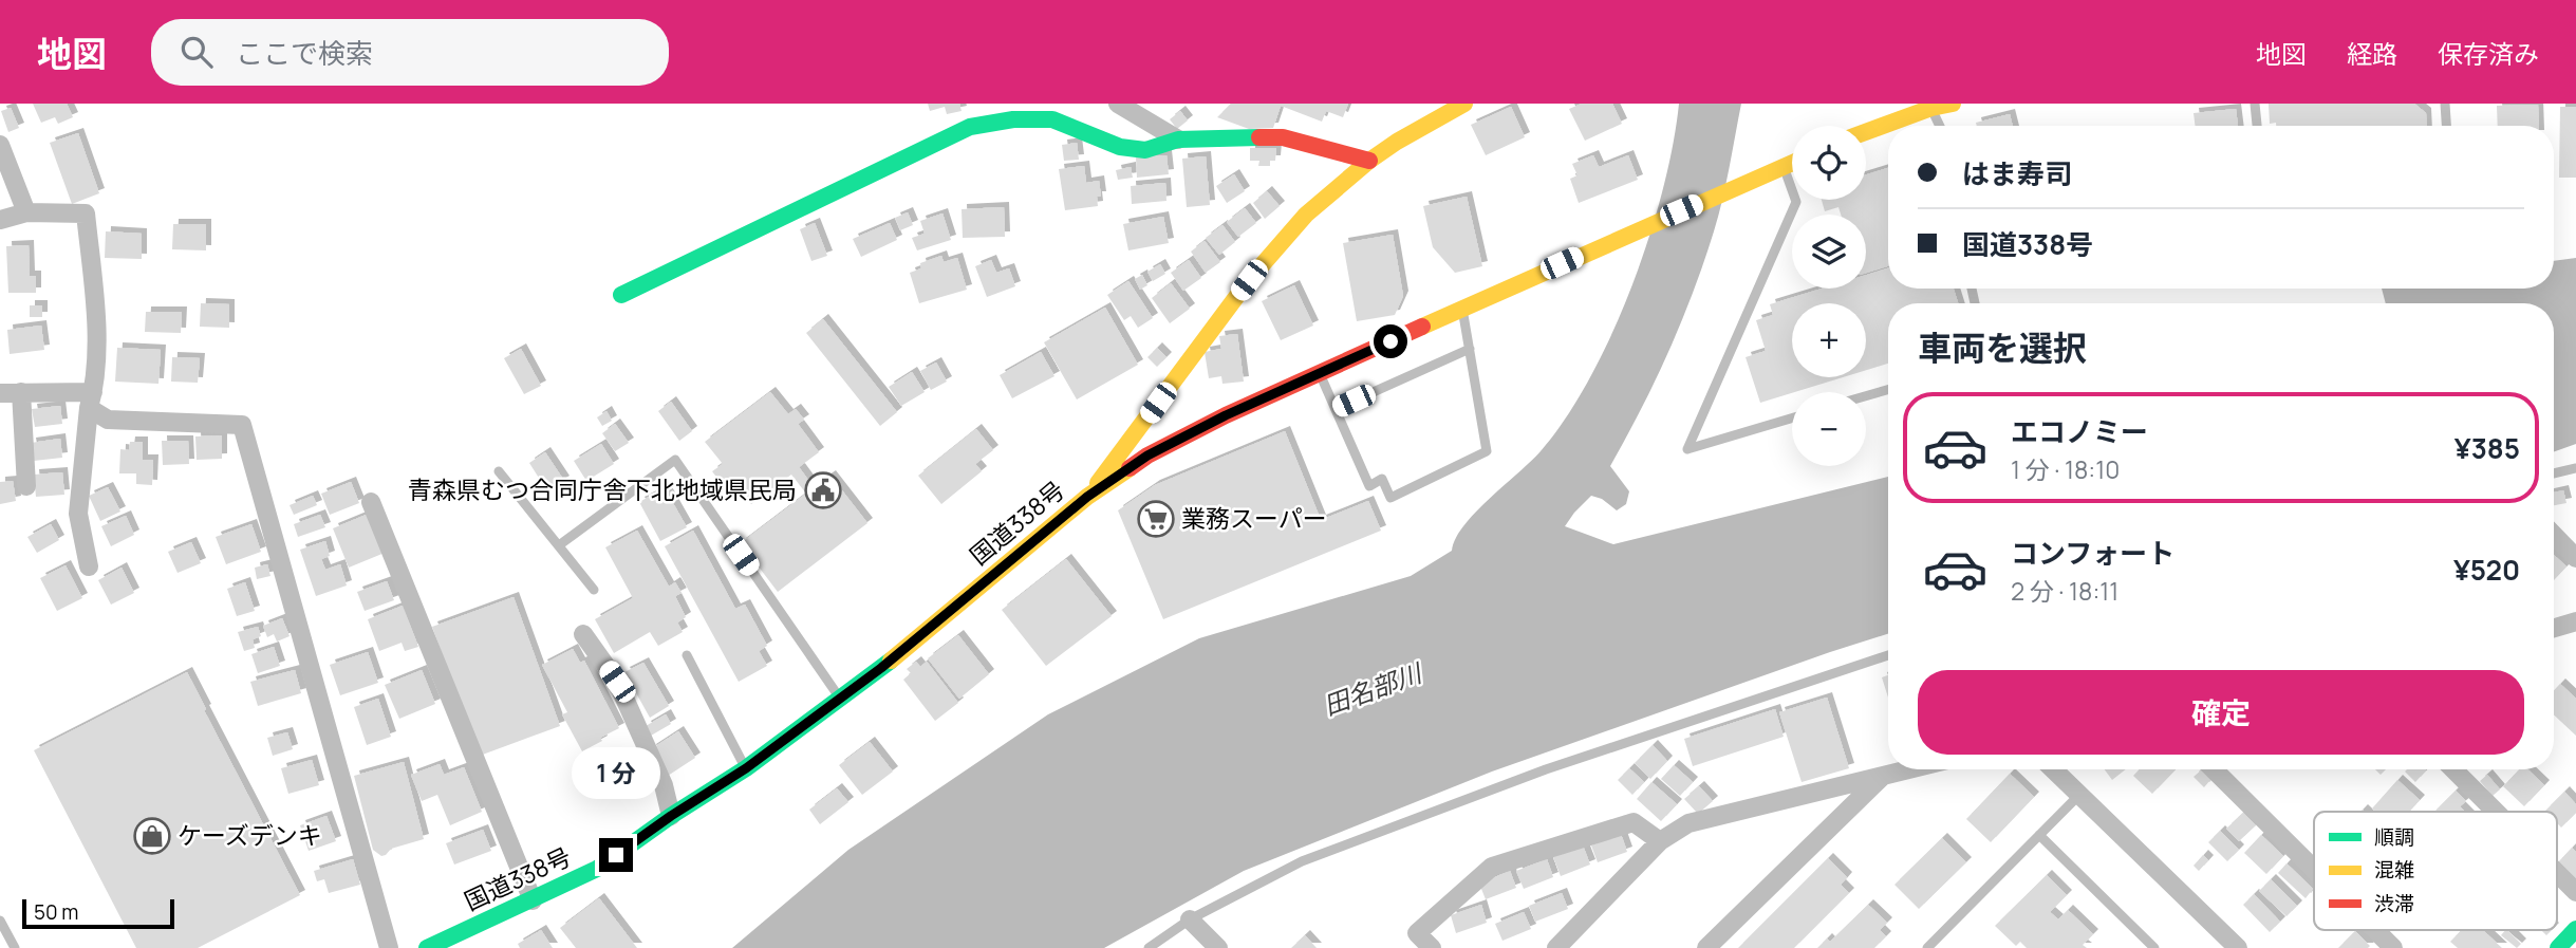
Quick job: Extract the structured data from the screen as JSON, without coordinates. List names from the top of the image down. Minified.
{"streets":{"main road":["国道338号"]},"water":["田名部川"],"places":{"public building":["青森県むつ合同庁舎下北地域県民局"],"supermarket":["業務スーパー"],"shop":["ケーズデンキ"]},"legend":["順調","混雑","渋滞"],"scale_bar":"50 m","page":{"header":"地図","search":"ここで検索","nav":["地図","経路","保存済み"],"map_buttons":["+","−"],"banner":["はま寿司","国道338号"],"heading":"車両を選択","list":[{"name":"エコノミー","note":"1 分 · 18:10","value":"¥385"},{"name":"コンフォート","note":"2 分 · 18:11","value":"¥520"}],"buttons":"確定","bubble":"1 分","scale":"50 m"}}
